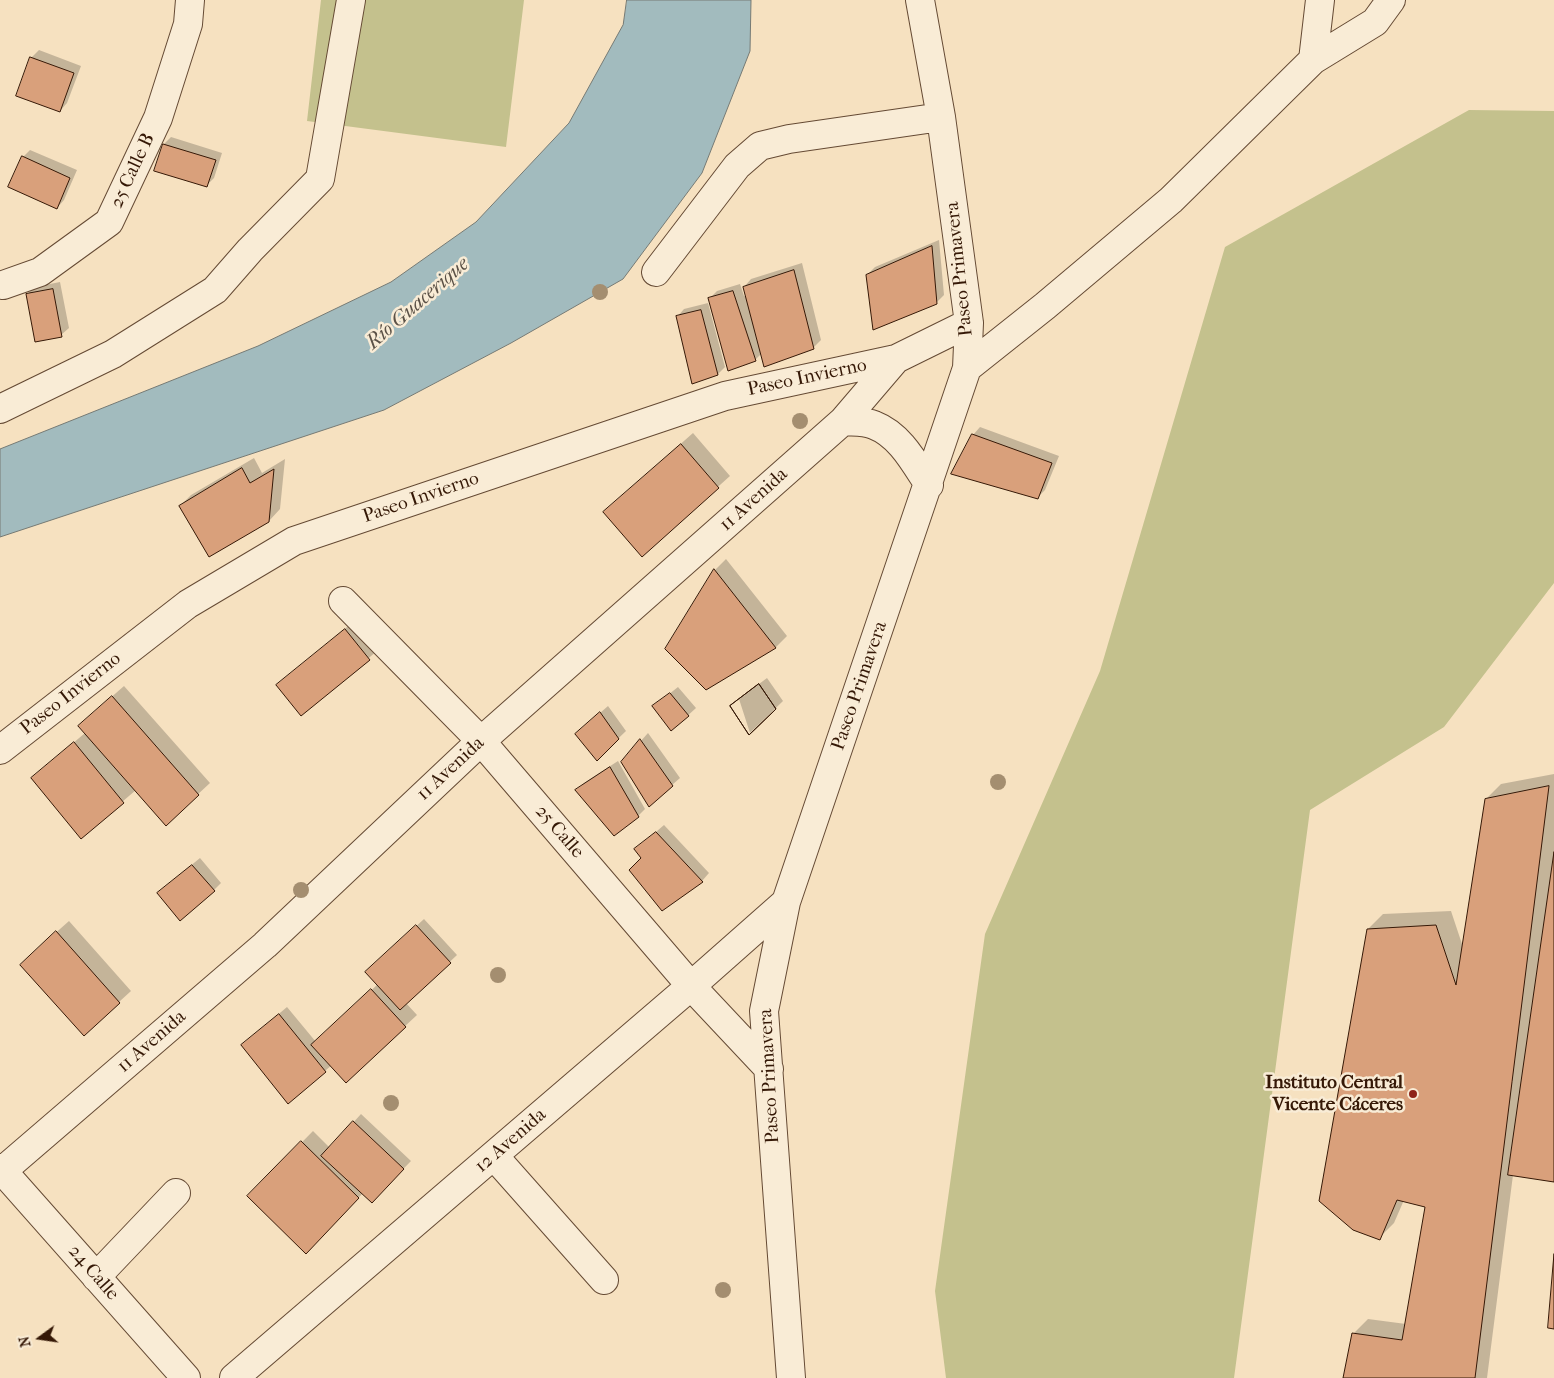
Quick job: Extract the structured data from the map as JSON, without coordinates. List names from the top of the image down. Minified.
{"streets":{"street":["25 Calle B","Paseo Primavera","Paseo Invierno","11 Avenida","25 Calle","12 Avenida","24 Calle"]},"crossings":[["Paseo Primavera","25 Calle"],["Paseo Primavera","12 Avenida"],["Paseo Invierno","11 Avenida"],["11 Avenida","25 Calle"],["11 Avenida","24 Calle"],["25 Calle","12 Avenida"]],"water":["Río Guacerique"],"places":["Instituto Central Vicente Cáceres"],"north":"left"}
